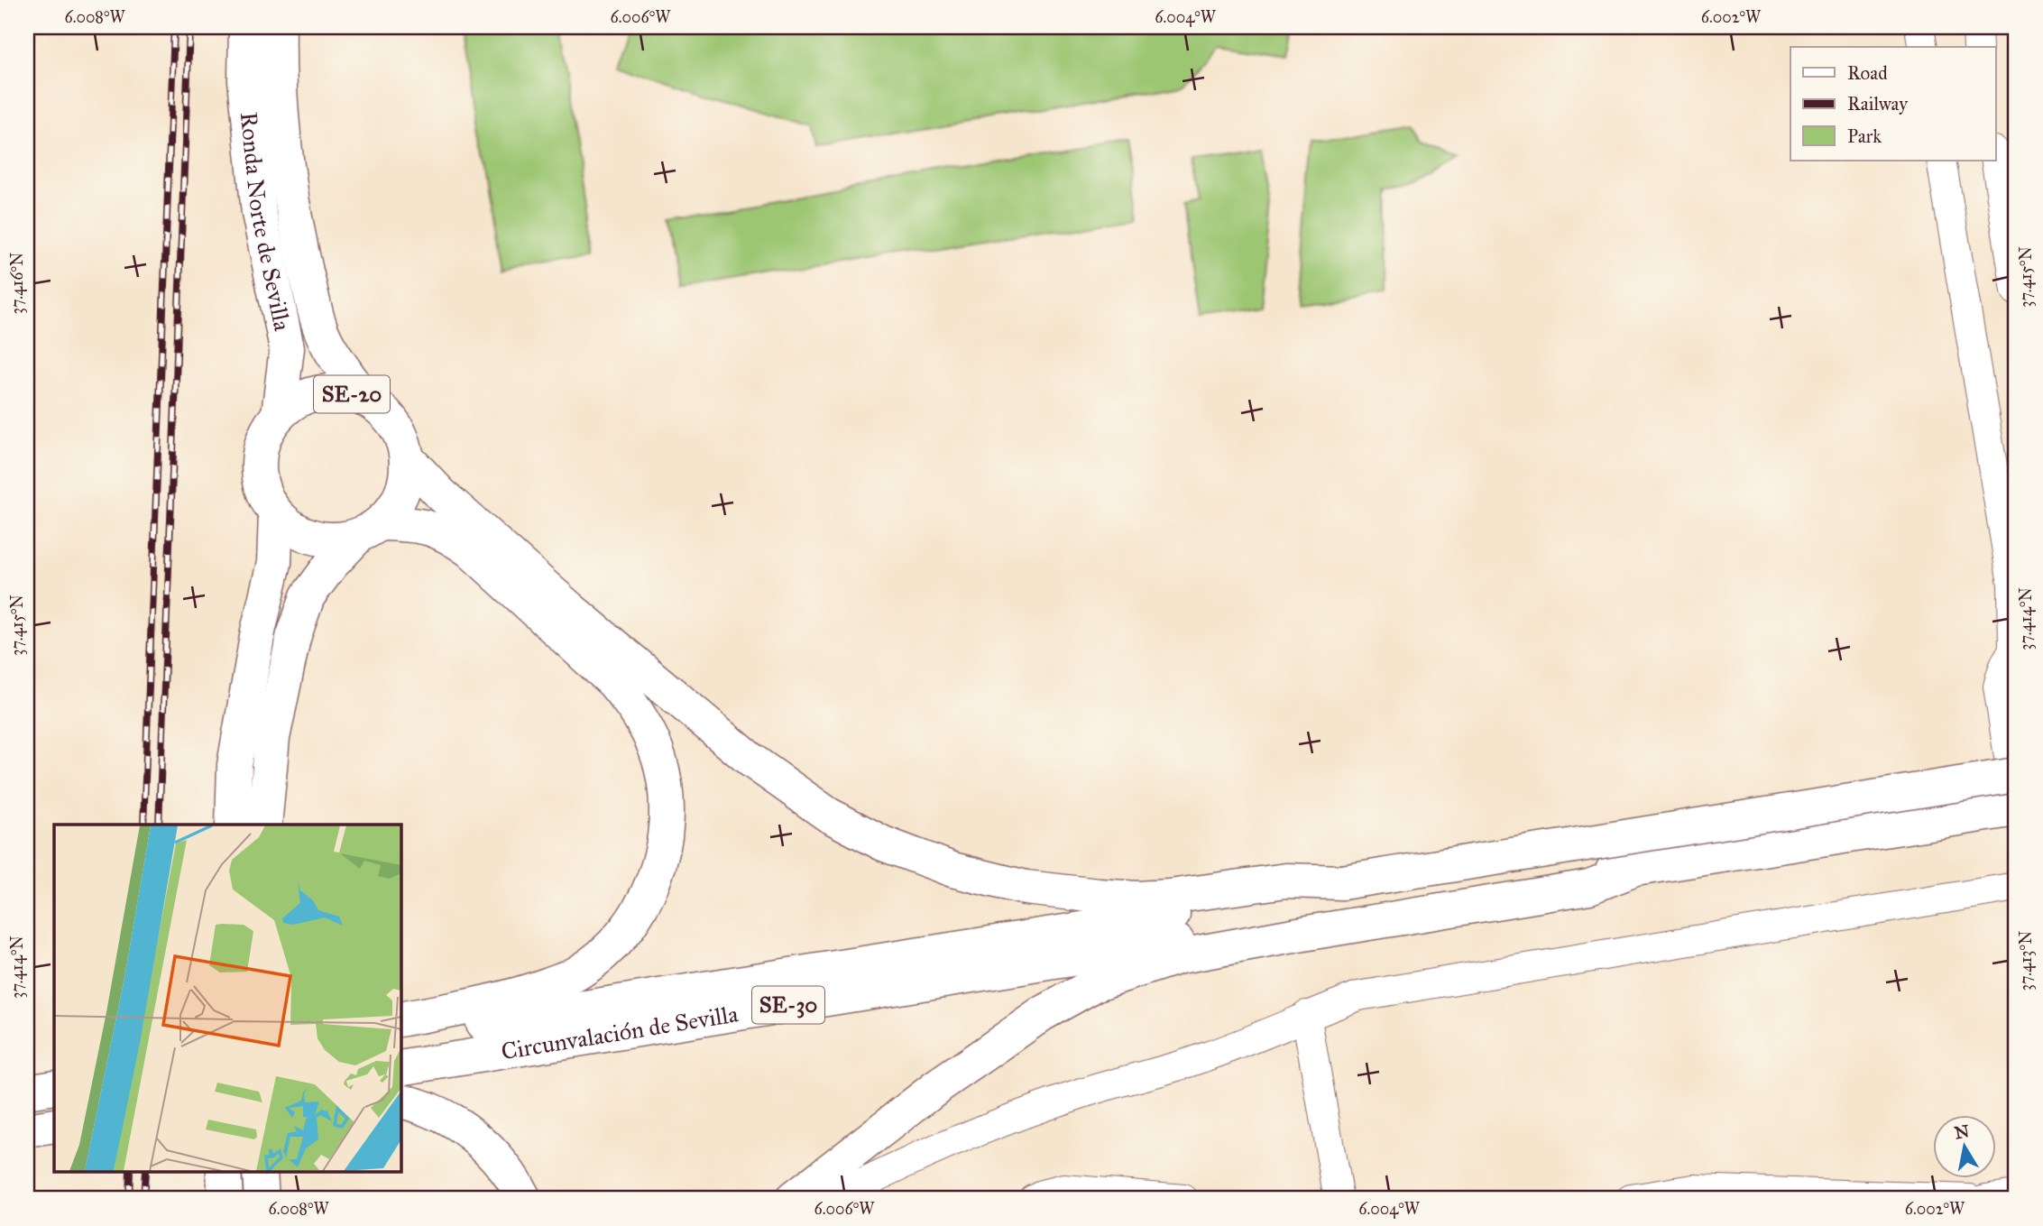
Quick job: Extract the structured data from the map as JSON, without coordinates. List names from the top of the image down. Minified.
{"streets":{"main road":["Ronda Norte de Sevilla","SE-20","SE-30","Circunvalación de Sevilla"]},"legend":["Road","Railway","Park"],"north":"top","coordinates":["6.008°W","6.006°W","6.004°W","6.002°W","37.415°N","37.416°N","37.414°N","37.413°N"]}
